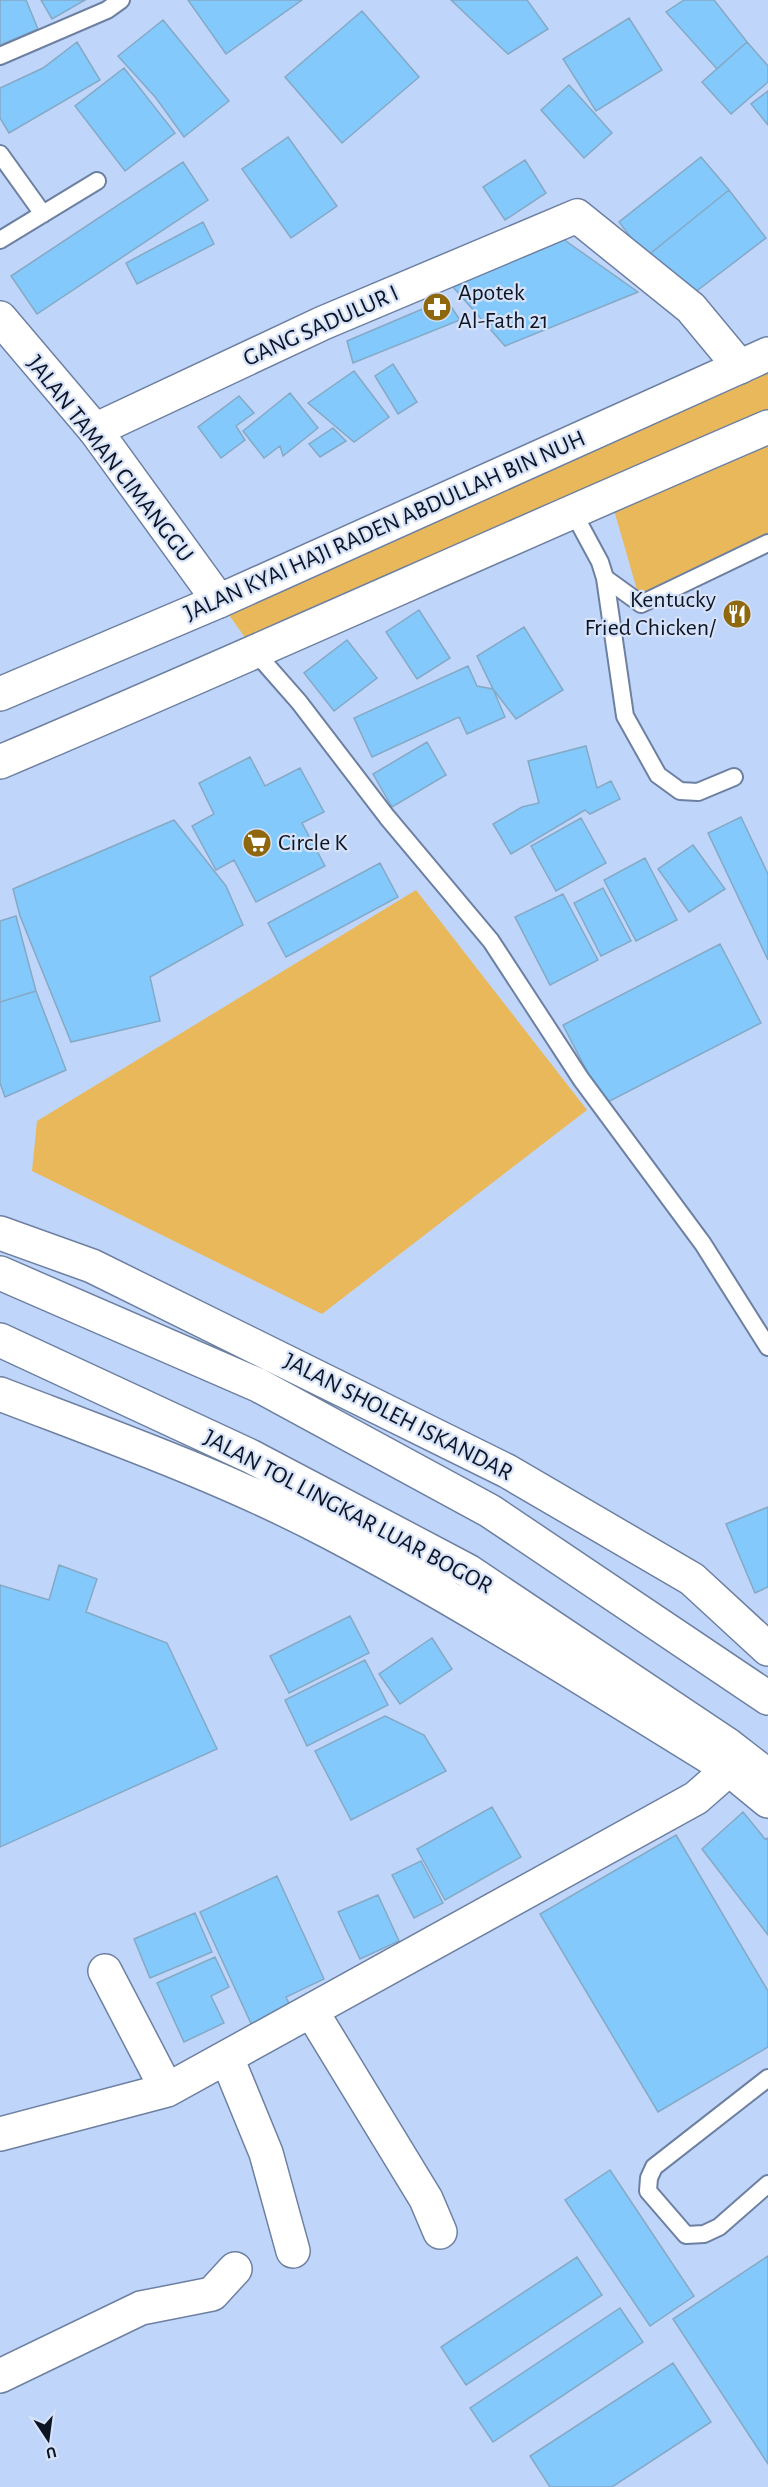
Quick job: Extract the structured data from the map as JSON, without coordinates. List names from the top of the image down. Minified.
{"streets":{"main road":["GANG SADULUR I","JALAN TAMAN CIMANGGU","JALAN KYAI HAJI RADEN ABDULLAH BIN NUH","JALAN SHOLEH ISKANDAR","JALAN TOL LINGKAR LUAR BOGOR"]},"crossings":[["GANG SADULUR I","JALAN TAMAN CIMANGGU"],["GANG SADULUR I","JALAN KYAI HAJI RADEN ABDULLAH BIN NUH"],["JALAN TAMAN CIMANGGU","JALAN KYAI HAJI RADEN ABDULLAH BIN NUH"]],"places":{"pharmacy":["Apotek Al-Fath 21"],"restaurant":["Kentucky Fried Chicken/"],"supermarket":["Circle K"]},"north":"bottom"}
